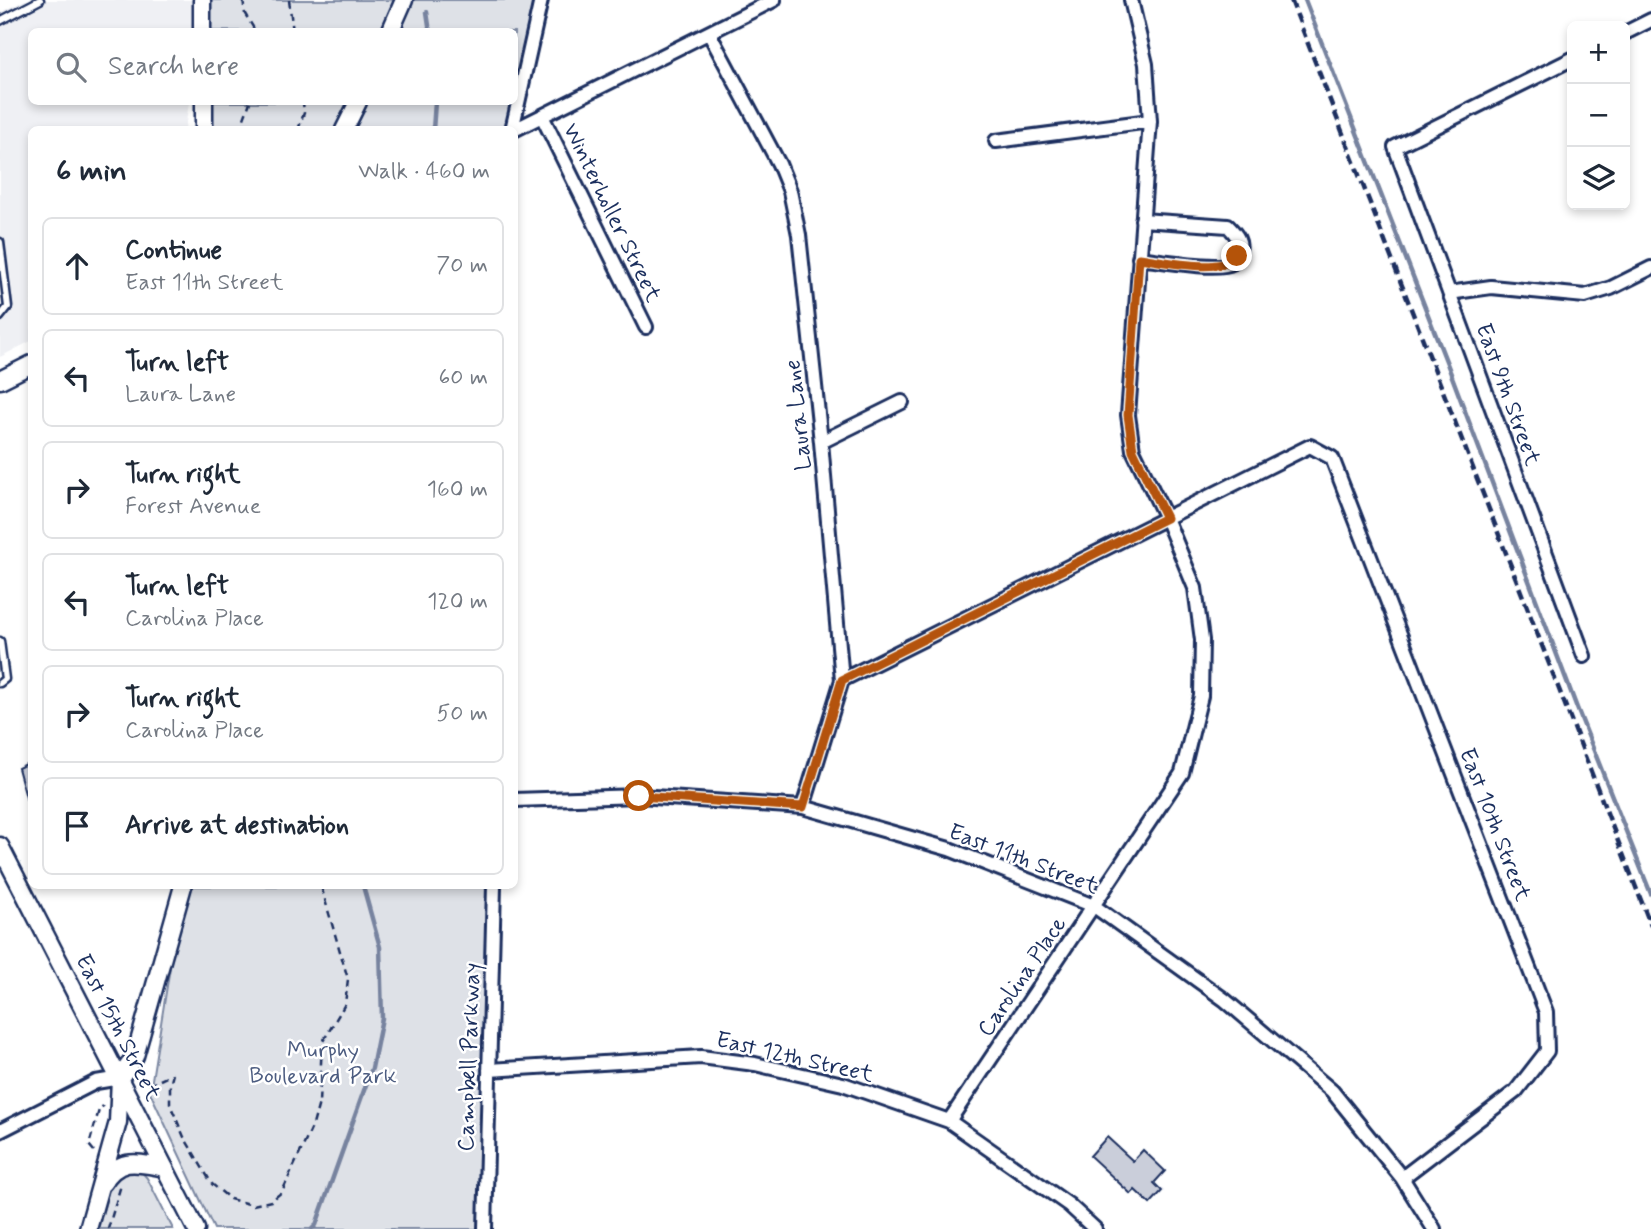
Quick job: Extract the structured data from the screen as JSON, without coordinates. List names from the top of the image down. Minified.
{"streets":{"street":["Winterholler Street","East 9th Street","Laura Lane","East 10th Street","East 11th Street","Carolina Place","East 15th Street","East 12th Street","Campbell Parkway"]},"crossings":[["Laura Lane","East 11th Street"],["East 10th Street","East 11th Street"],["East 10th Street","Carolina Place"],["East 11th Street","Carolina Place"],["Carolina Place","East 12th Street"],["East 12th Street","Campbell Parkway"]],"parks":["Murphy Boulevard Park"],"page":{"map_buttons":["+","−"],"search":"Search here","heading":["6 min","Walk · 460 m"],"list":[["Continue","East 11th Street","70 m"],["Turn left","Laura Lane","60 m"],["Turn right","Forest Avenue","160 m"],["Turn left","Carolina Place","120 m"],["Turn right","Carolina Place","50 m"],"Arrive at destination"]}}
